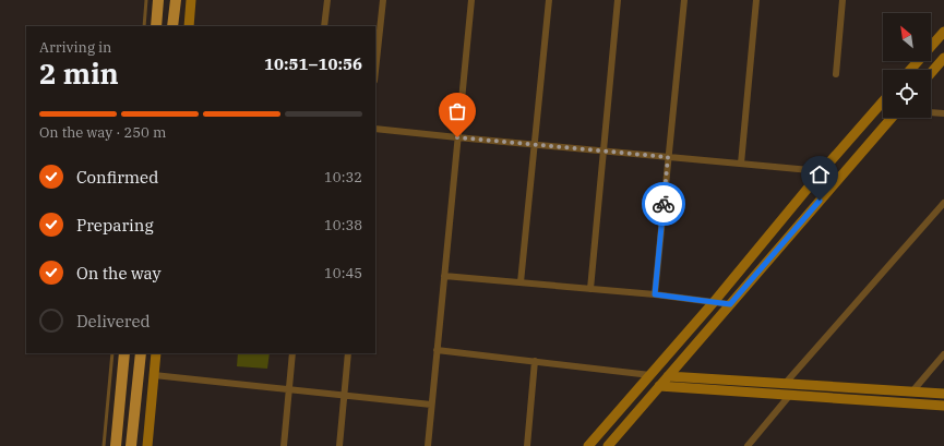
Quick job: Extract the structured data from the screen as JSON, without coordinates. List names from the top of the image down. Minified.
{"north":"top left","page":{"heading":["2 min","Arriving in","10:51–10:56"],"bar":"On the way · 250 m","list":[["Confirmed","10:32"],["Preparing","10:38"],["On the way","10:45"],"Delivered"]}}
